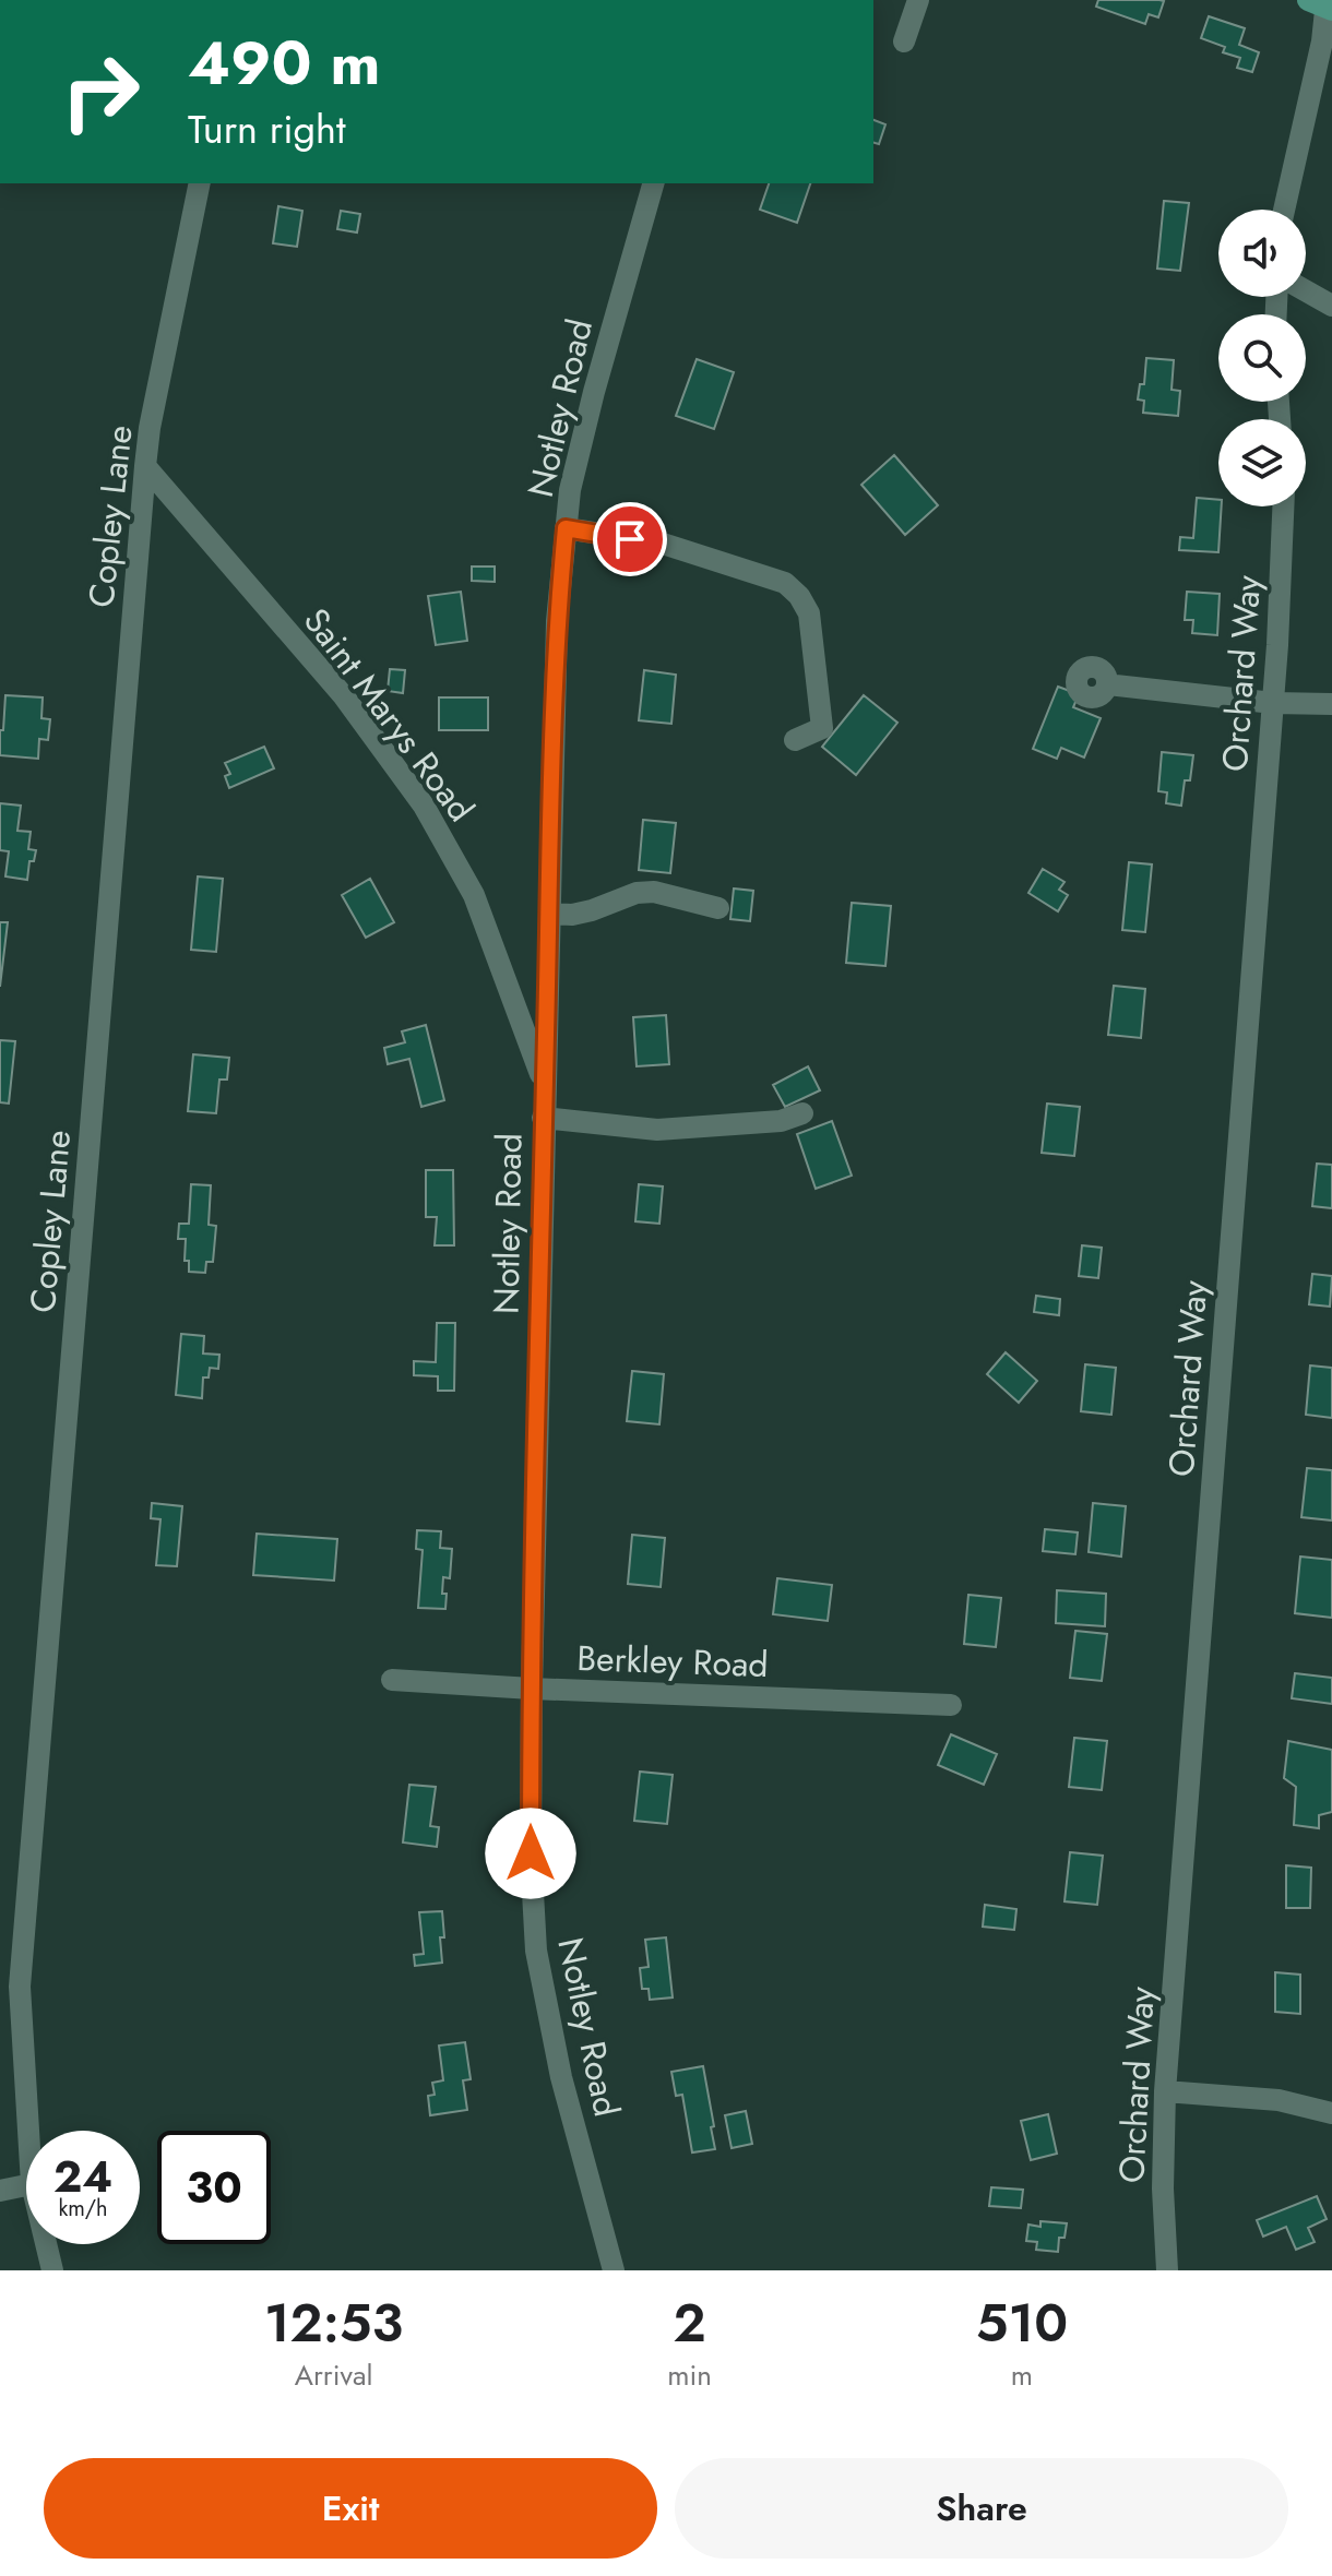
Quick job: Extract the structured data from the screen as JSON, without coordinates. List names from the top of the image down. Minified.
{"streets":{"street":["Notley Road","Copley Lane","Orchard Way","Saint Marys Road","Berkley Road"]},"crossings":[["Notley Road","Saint Marys Road"],["Notley Road","Berkley Road"],["Copley Lane","Saint Marys Road"]],"page":{"turn":["490 m","Turn right"],"speed":"24 km/h","limit":"30","eta":["12:53","Arrival","2","min","510","m"],"buttons":["Exit","Share"]}}
